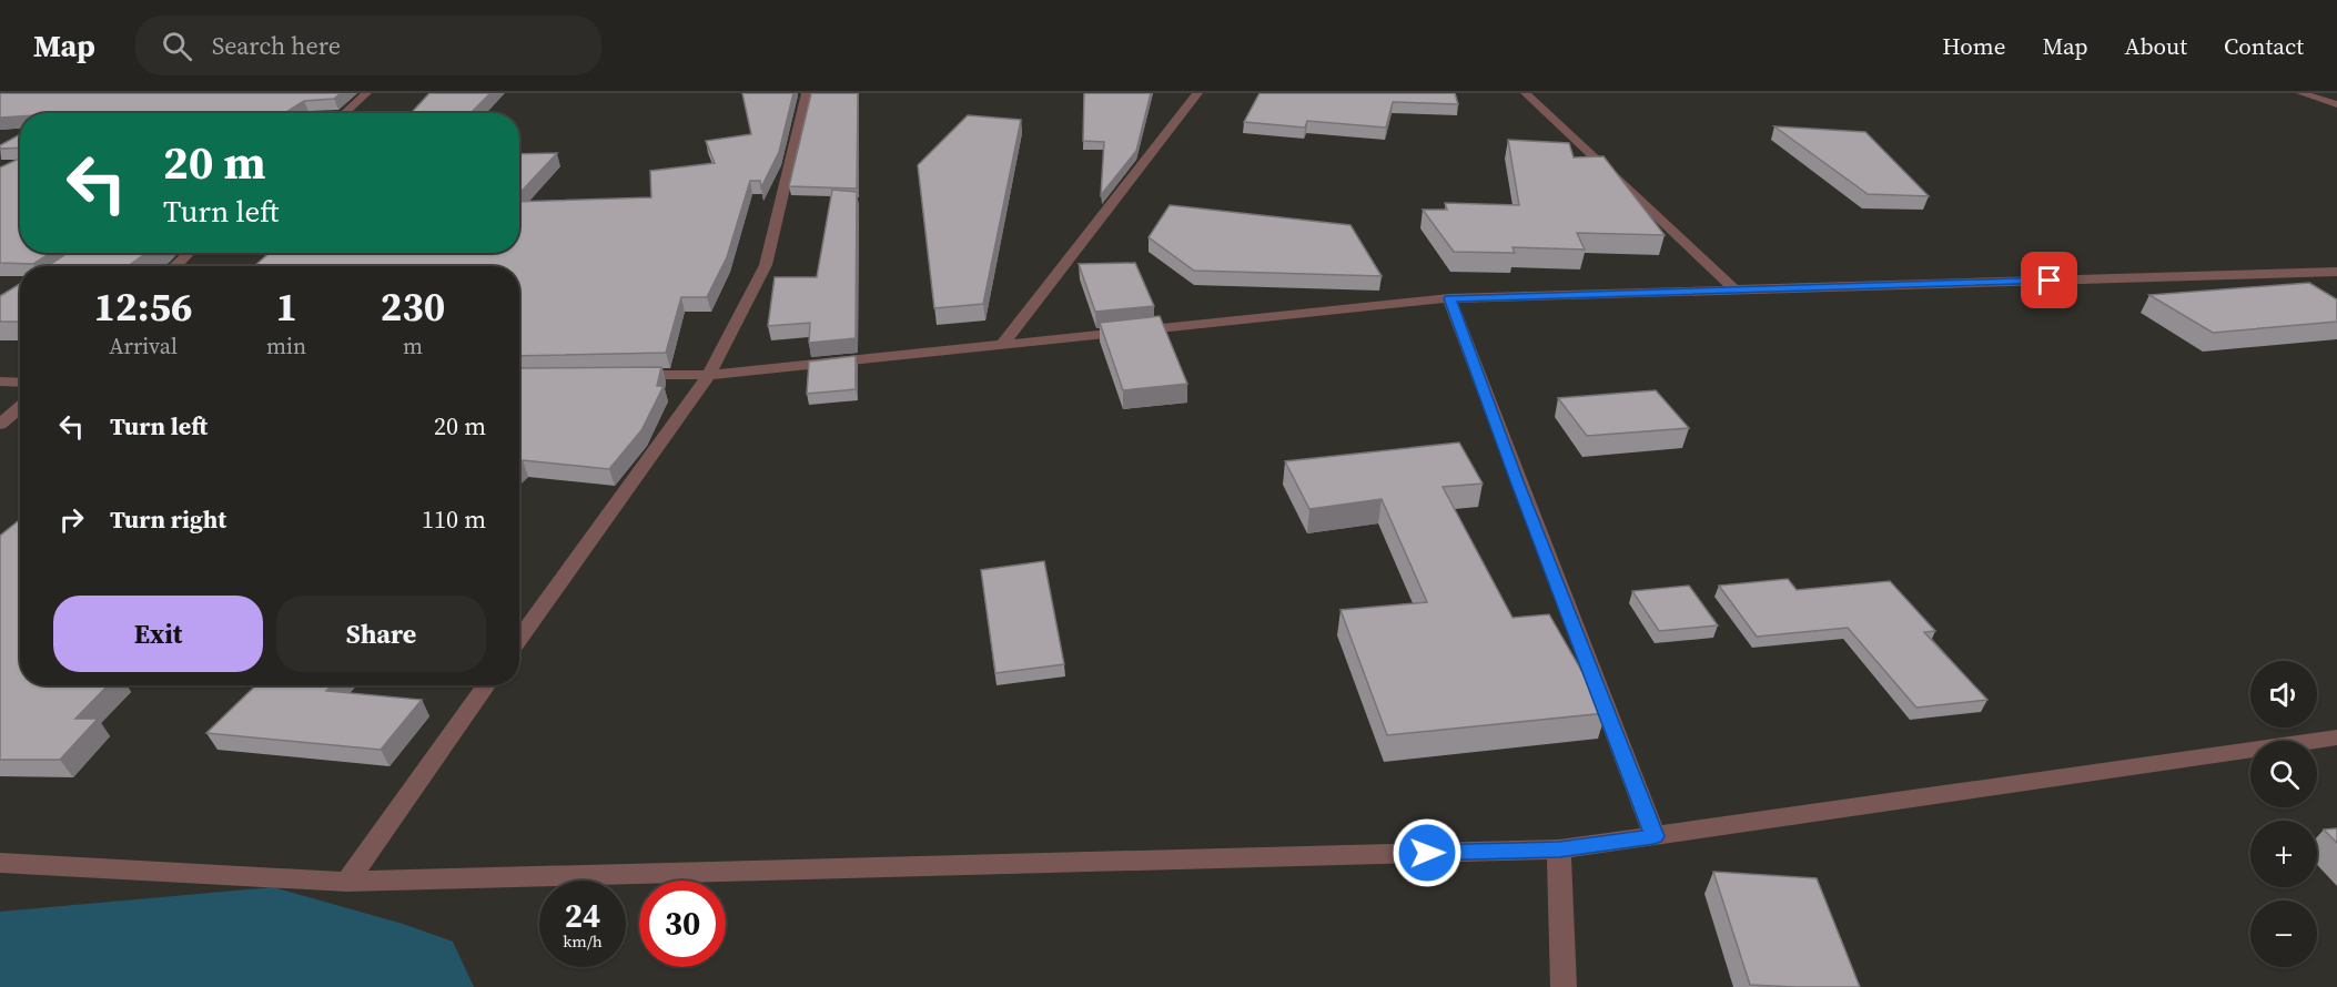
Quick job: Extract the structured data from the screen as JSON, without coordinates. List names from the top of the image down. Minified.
{"page":{"header":"Map","search":"Search here","nav":["Home","Map","About","Contact"],"turn":["20 m","Turn left"],"eta":["12:56","Arrival","1","min","230","m"],"list":[{"name":"Turn left","value":"20 m"},{"name":"Turn right","value":"110 m"}],"buttons":["Exit","Share"],"map_buttons":["+","−"],"speed":"24 km/h","limit":"30"}}
